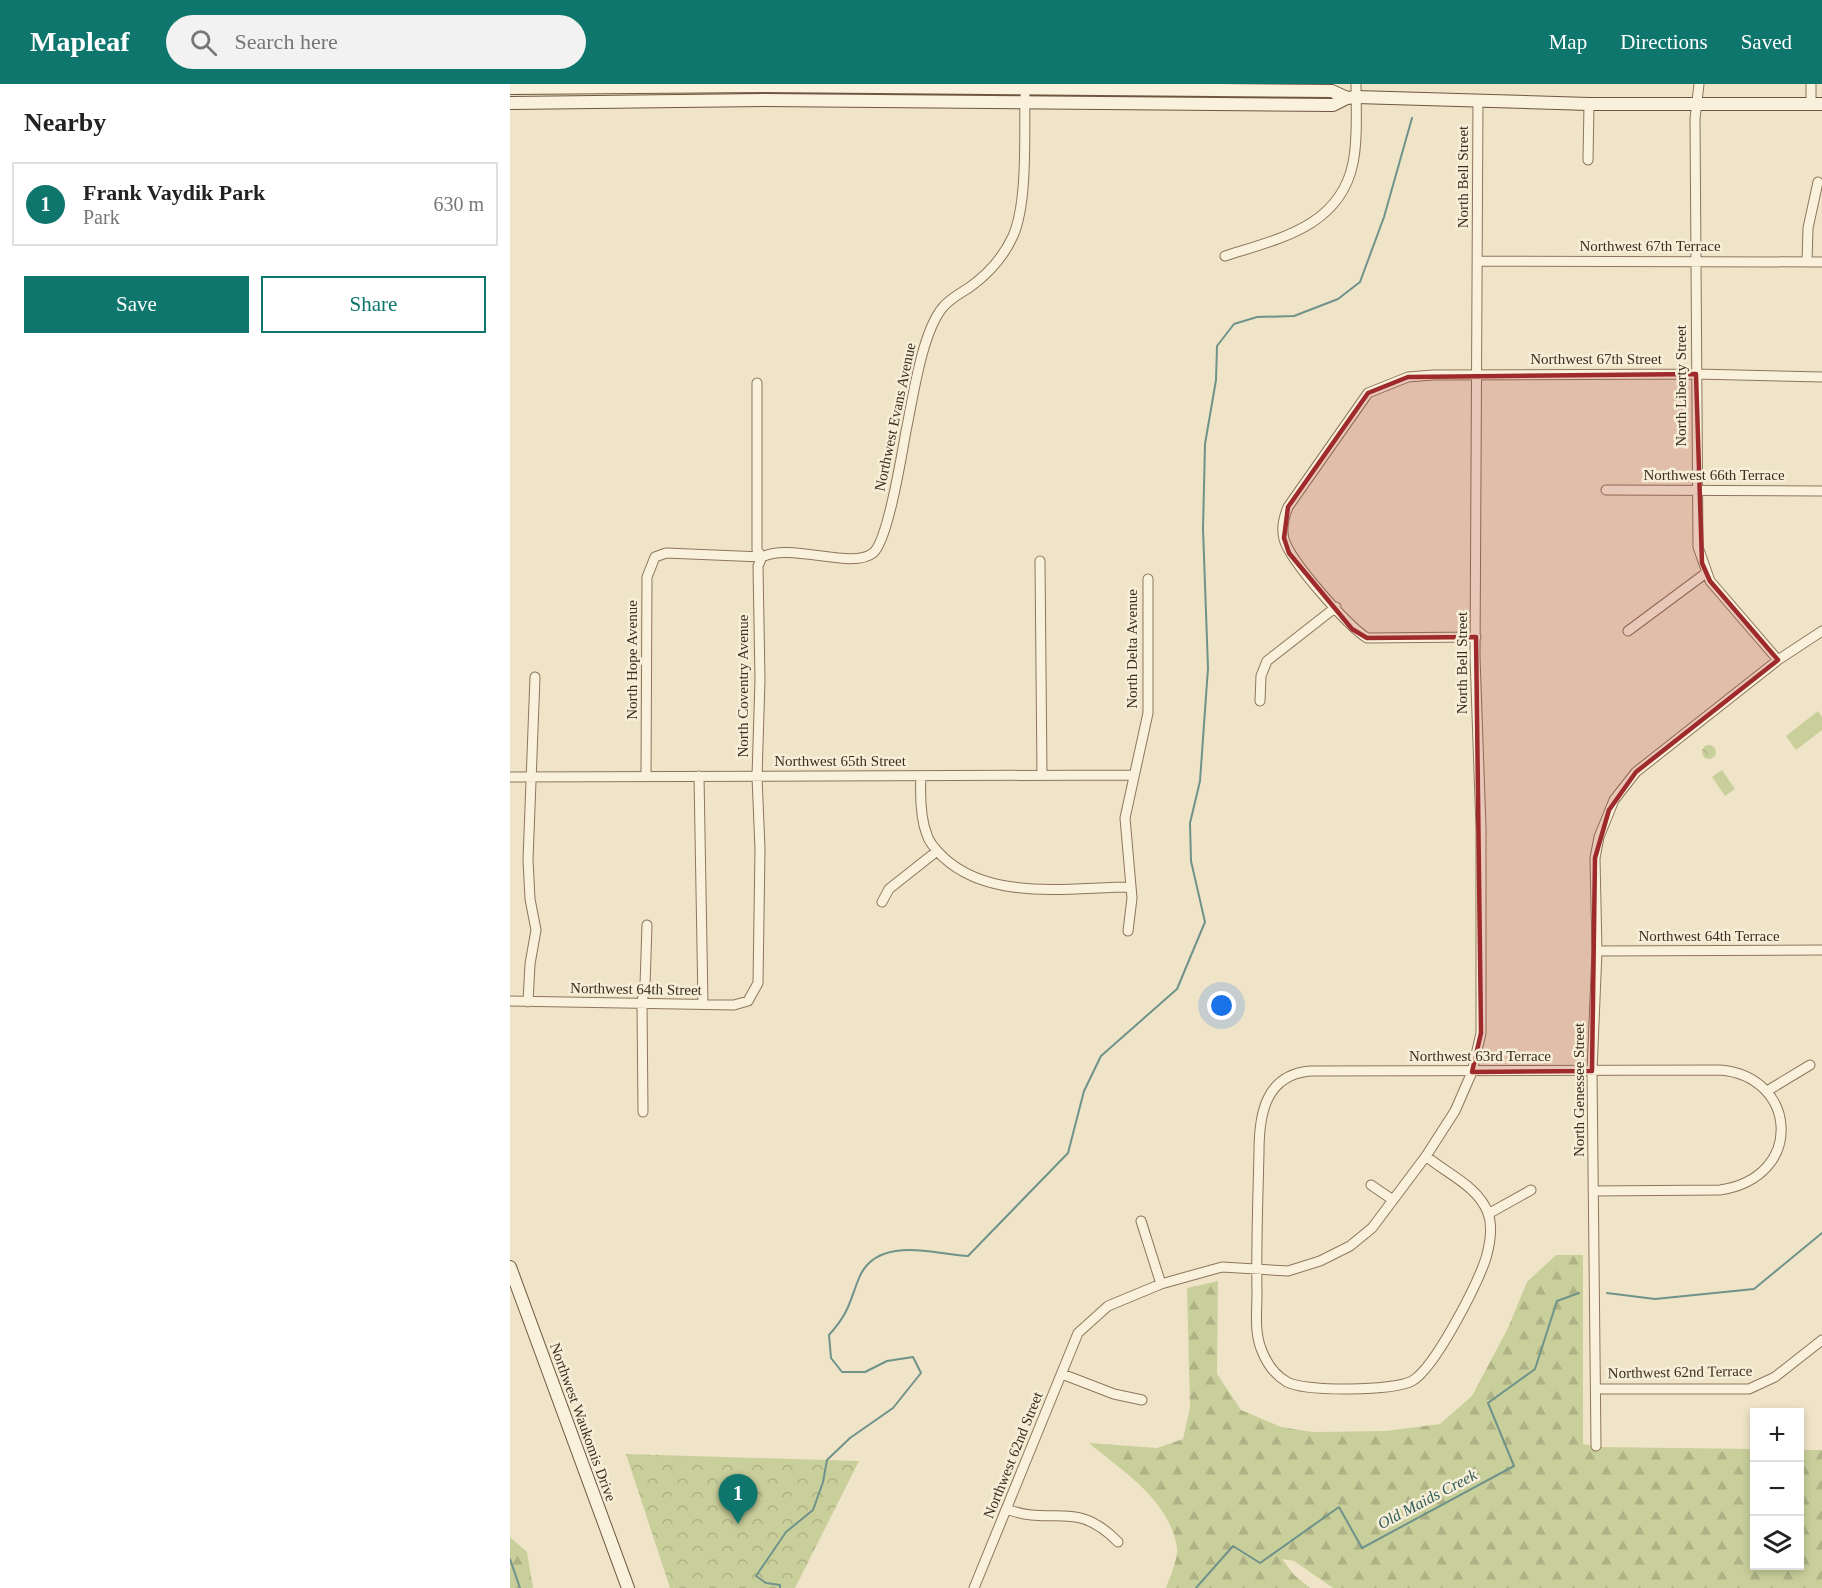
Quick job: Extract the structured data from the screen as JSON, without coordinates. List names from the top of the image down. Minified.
{"streets":{"main road":["Northwest Waukomis Drive"],"street":["North Bell Street","Northwest 67th Terrace","Northwest 67th Street","North Liberty Street","Northwest Evans Avenue","Northwest 66th Terrace","North Delta Avenue","North Hope Avenue","North Coventry Avenue","Northwest 65th Street","Northwest 64th Terrace","Northwest 64th Street","Northwest 63rd Terrace","North Genessee Street","Northwest 62nd Terrace","Northwest 62nd Street"]},"crossings":[["North Bell Street","Northwest 67th Terrace"],["North Bell Street","Northwest 67th Street"],["North Bell Street","Northwest 63rd Terrace"],["North Bell Street","Northwest 62nd Street"],["Northwest 67th Terrace","North Liberty Street"],["Northwest 67th Street","North Liberty Street"],["North Liberty Street","Northwest 66th Terrace"],["North Liberty Street","North Genessee Street"],["Northwest Evans Avenue","North Hope Avenue"],["Northwest Evans Avenue","North Coventry Avenue"],["North Delta Avenue","Northwest 65th Street"],["North Hope Avenue","North Coventry Avenue"],["North Hope Avenue","Northwest 65th Street"],["North Coventry Avenue","Northwest 65th Street"],["North Coventry Avenue","Northwest 64th Street"],["Northwest 64th Terrace","North Genessee Street"],["Northwest 63rd Terrace","North Genessee Street"],["North Genessee Street","Northwest 62nd Terrace"]],"water":["Old Maids Creek"],"page":{"header":"Mapleaf","search":"Search here","nav":["Map","Directions","Saved"],"heading":"Nearby","list":[{"mark":"1","name":"Frank Vaydik Park","note":"Park","value":"630 m"}],"buttons":["Save","Share"],"map_buttons":["+","−"],"pins":"1"}}
